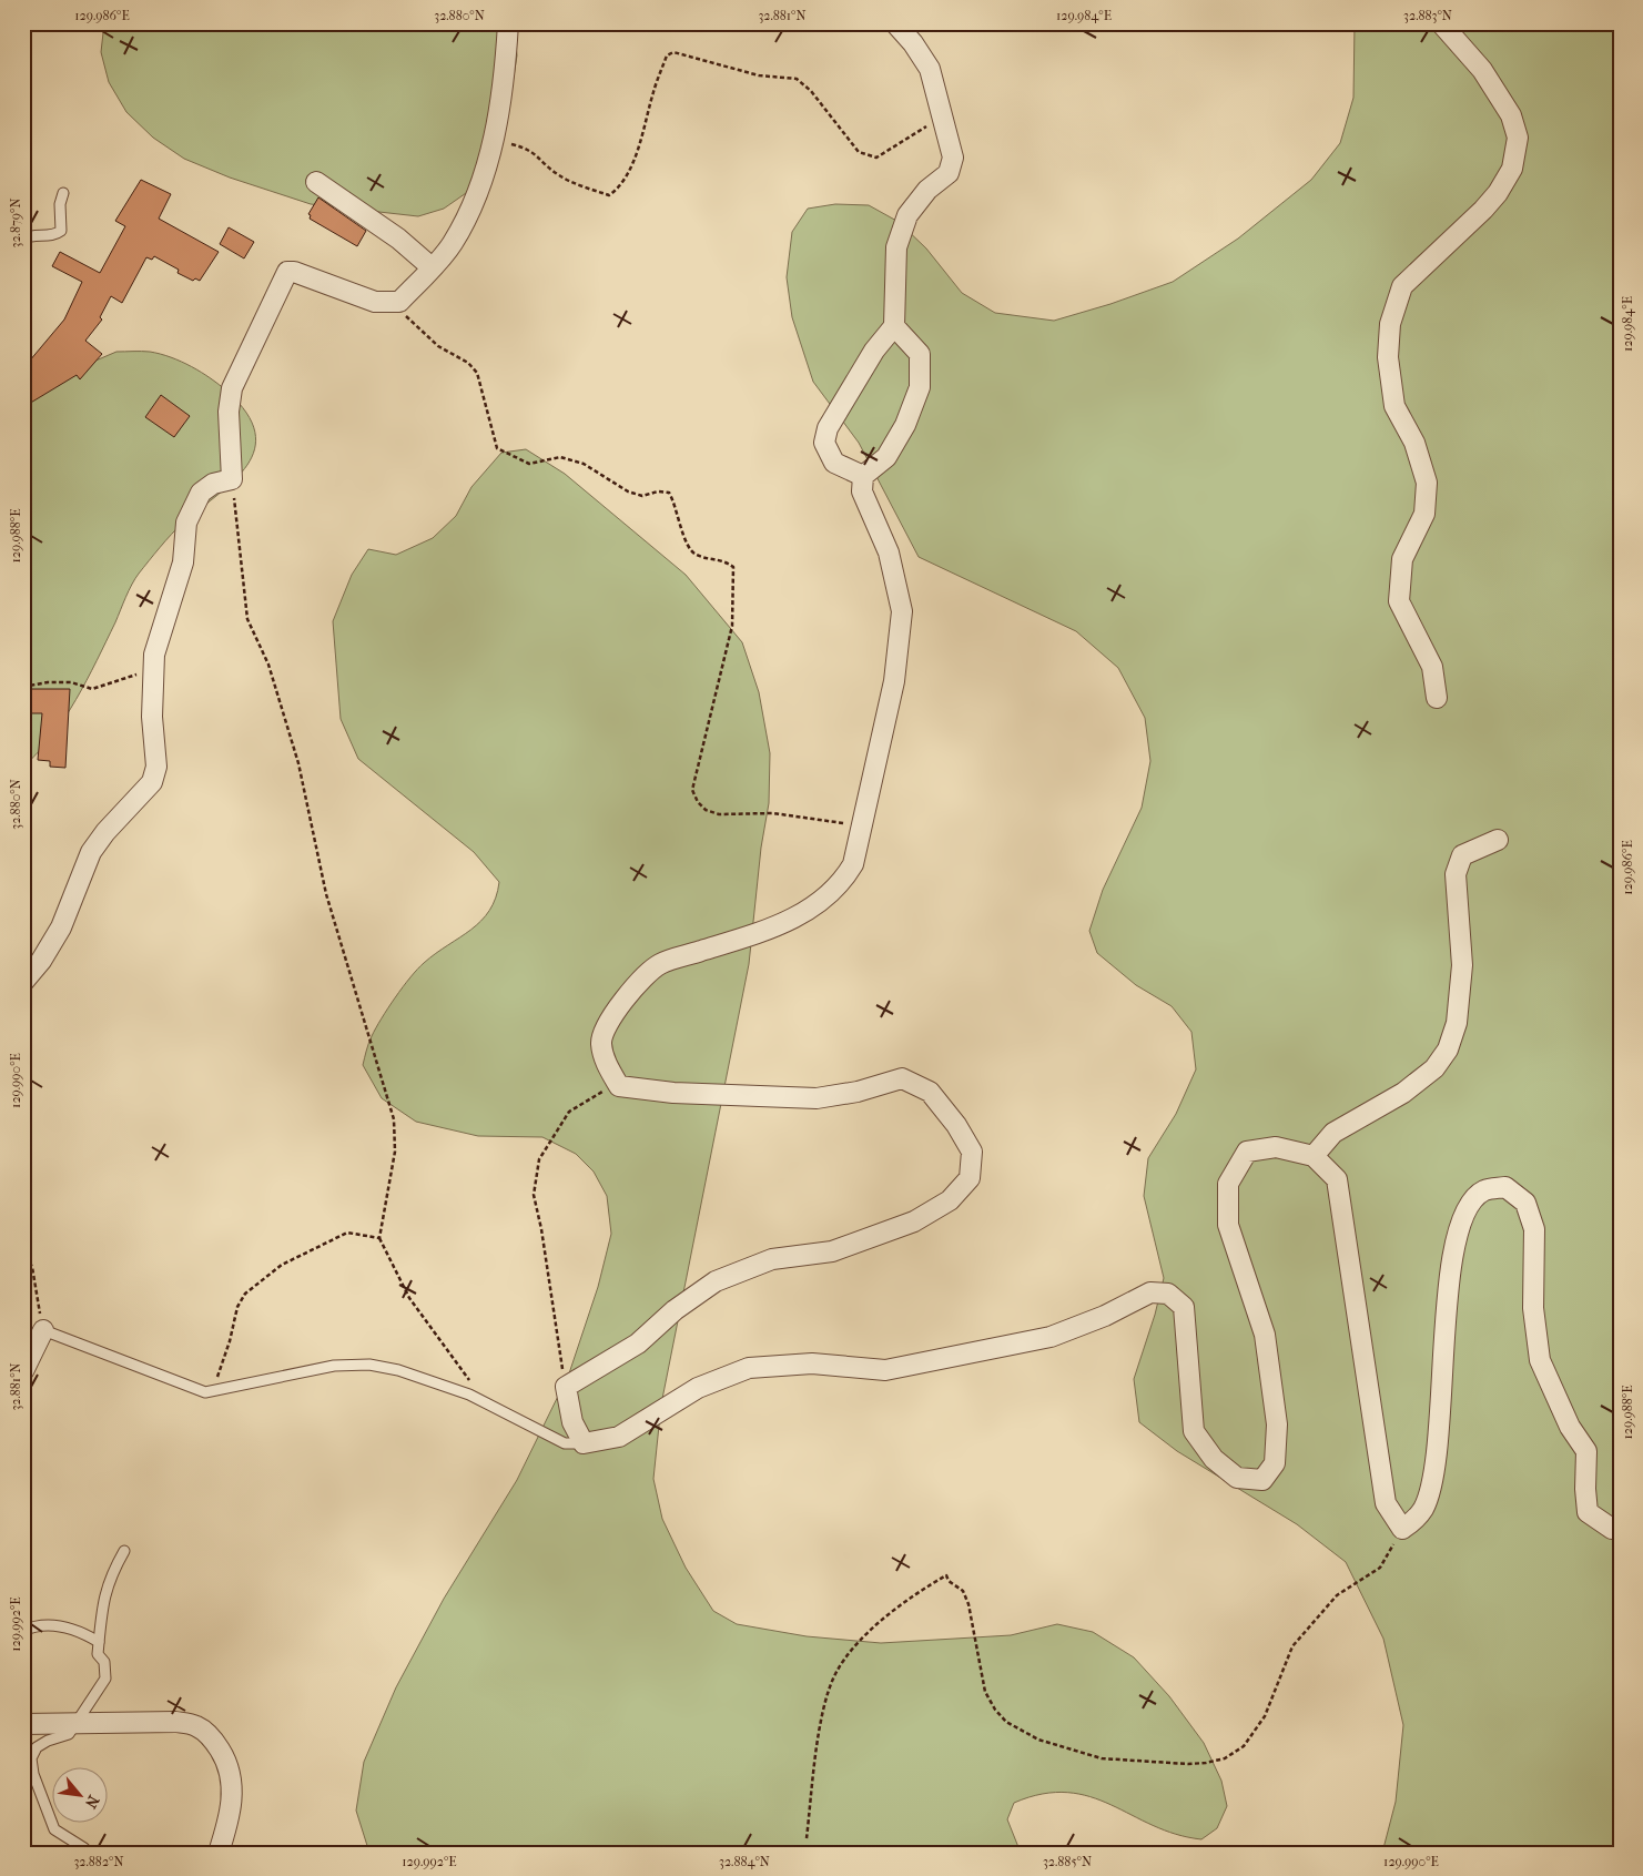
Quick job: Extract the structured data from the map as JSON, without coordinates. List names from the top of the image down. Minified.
{"north":"bottom right","coordinates":["129.986°E","32.880°N","32.881°N","129.984°E","32.883°N","32.879°N","129.988°E","129.990°E","129.992°E","32.882°N","32.884°N","32.885°N"]}
